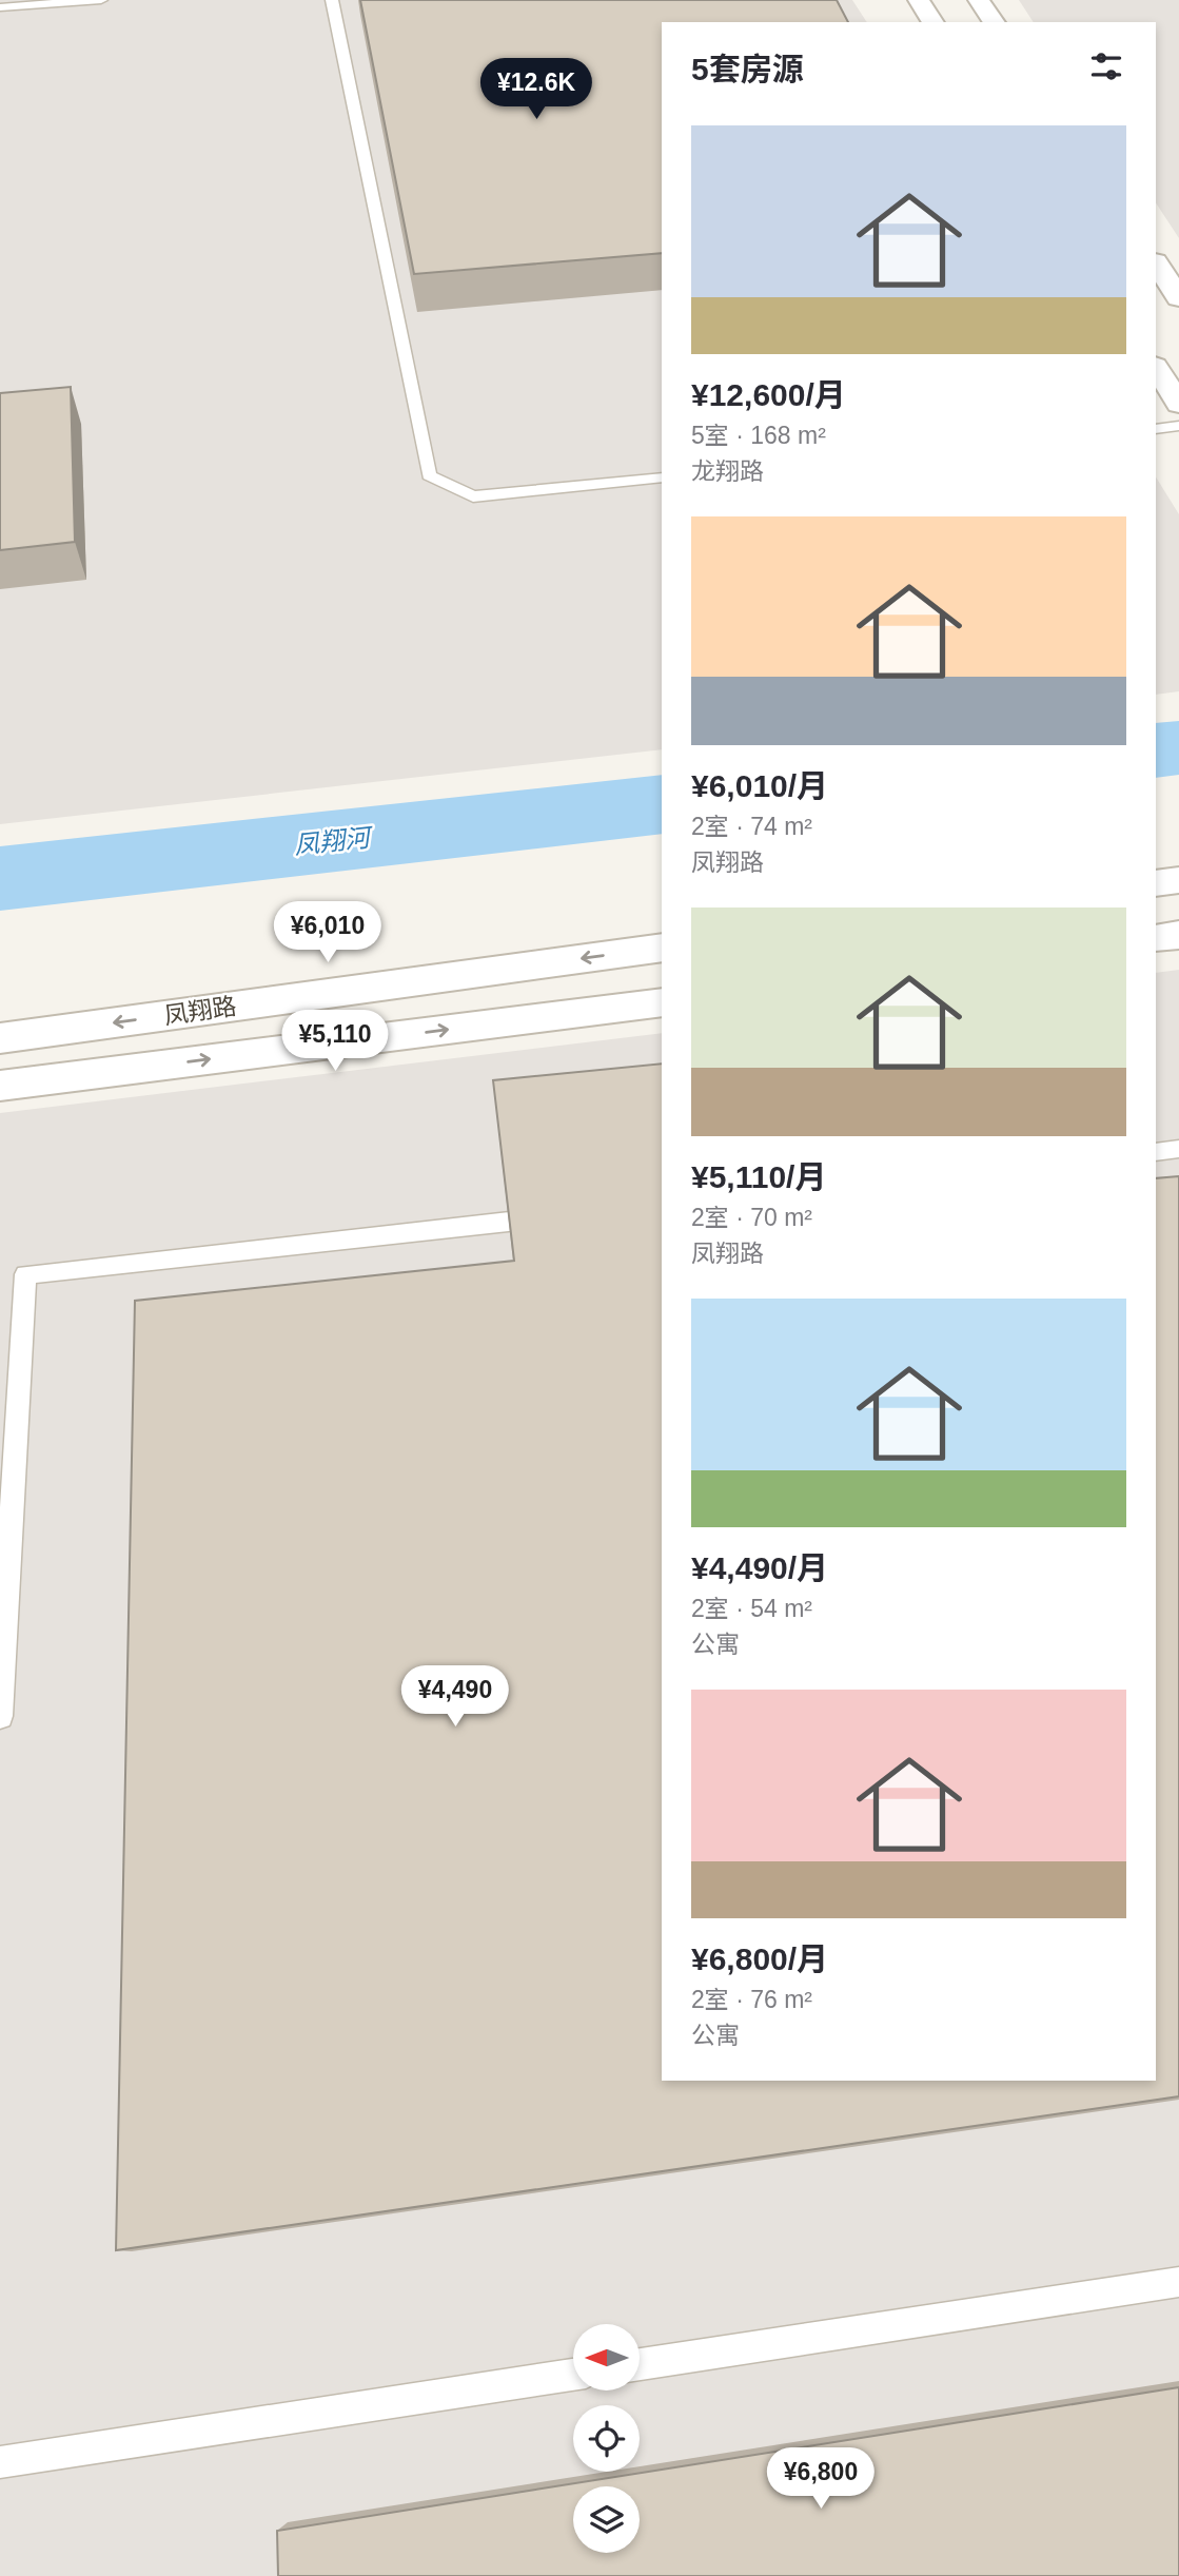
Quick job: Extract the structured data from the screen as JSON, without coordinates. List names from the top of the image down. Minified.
{"streets":{"street":["凤翔路"]},"water":["凤翔河"],"north":"left","page":{"heading":"5套房源","price":["¥12.6K","¥6,010","¥5,110","¥4,490","¥6,800"],"list":[{"name":"¥12,600/月","note":"5室 · 168 m² · 龙翔路"},{"name":"¥6,010/月","note":"2室 · 74 m² · 凤翔路"},{"name":"¥5,110/月","note":"2室 · 70 m² · 凤翔路"},{"name":"¥4,490/月","note":"2室 · 54 m² · 公寓"},{"name":"¥6,800/月","note":"2室 · 76 m² · 公寓"}]}}
